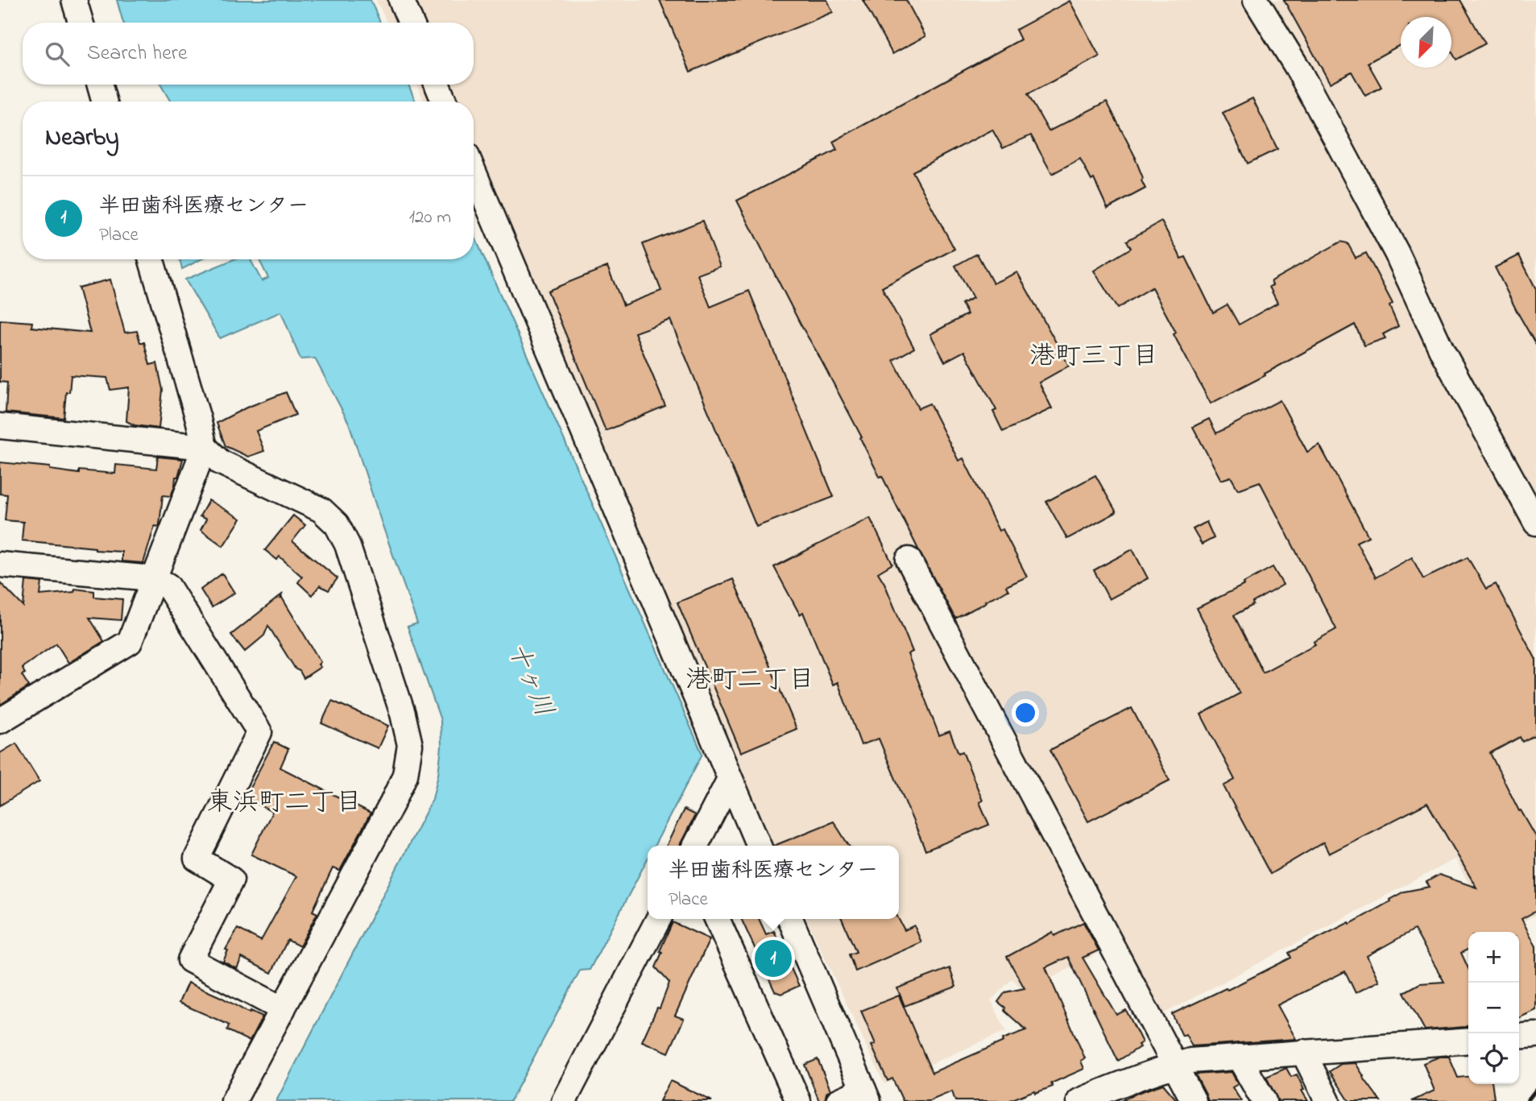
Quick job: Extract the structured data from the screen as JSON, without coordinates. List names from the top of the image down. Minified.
{"districts":["港町三丁目","港町二丁目","東浜町二丁目"],"water":["十ヶ川"],"north":"bottom left","page":{"search":"Search here","heading":"Nearby","list":[{"mark":"1","name":"半田歯科医療センター","note":"Place","value":"120 m"}],"popup":["半田歯科医療センター","Place"],"map_buttons":["+","−"],"pins":"1"}}
